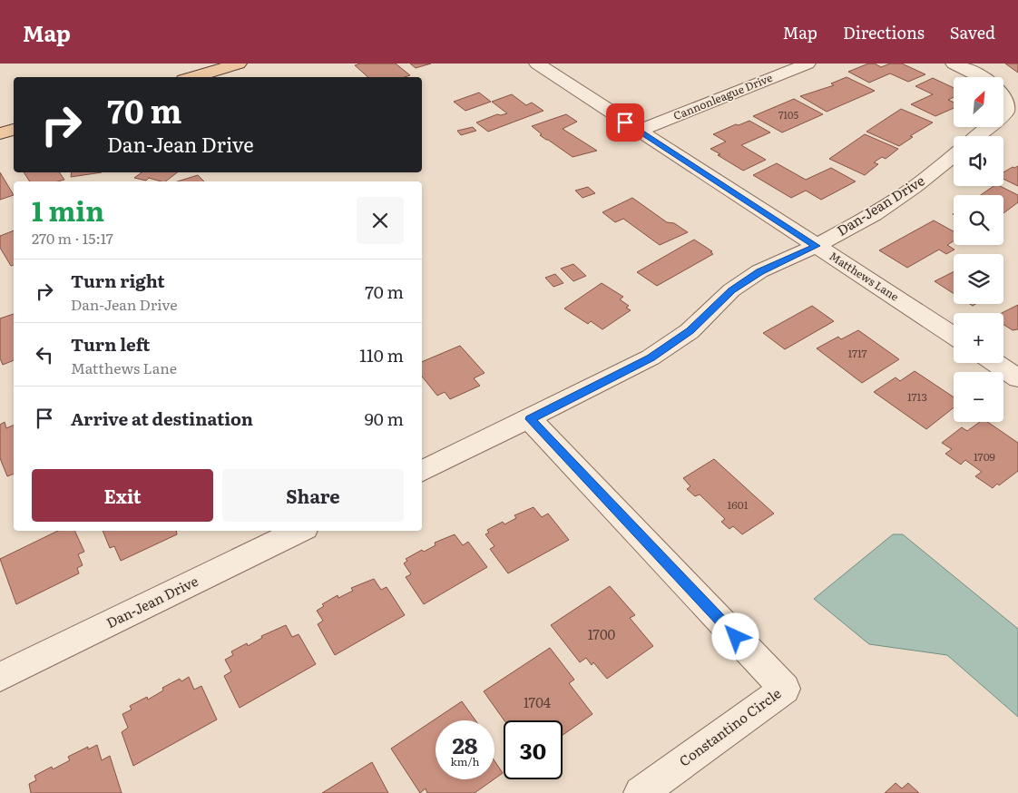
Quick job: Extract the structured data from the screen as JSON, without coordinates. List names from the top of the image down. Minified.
{"streets":{"street":["Cannonleague Drive","Dan-Jean Drive","Matthews Lane","Constantino Circle"]},"crossings":[["Cannonleague Drive","Matthews Lane"],["Dan-Jean Drive","Matthews Lane"],["Dan-Jean Drive","Constantino Circle"]],"house_numbers":["7105","1717","1713","1709","1601","1700","1704"],"north":"top right","page":{"header":"Map","nav":["Map","Directions","Saved"],"map_buttons":["+","−"],"turn":["70 m","Dan-Jean Drive"],"heading":["1 min","270 m · 15:17"],"list":[{"name":"Turn right","note":"Dan-Jean Drive","value":"70 m"},{"name":"Turn left","note":"Matthews Lane","value":"110 m"},{"name":"Arrive at destination","value":"90 m"}],"buttons":["Exit","Share"],"speed":"28 km/h","limit":"30"}}
